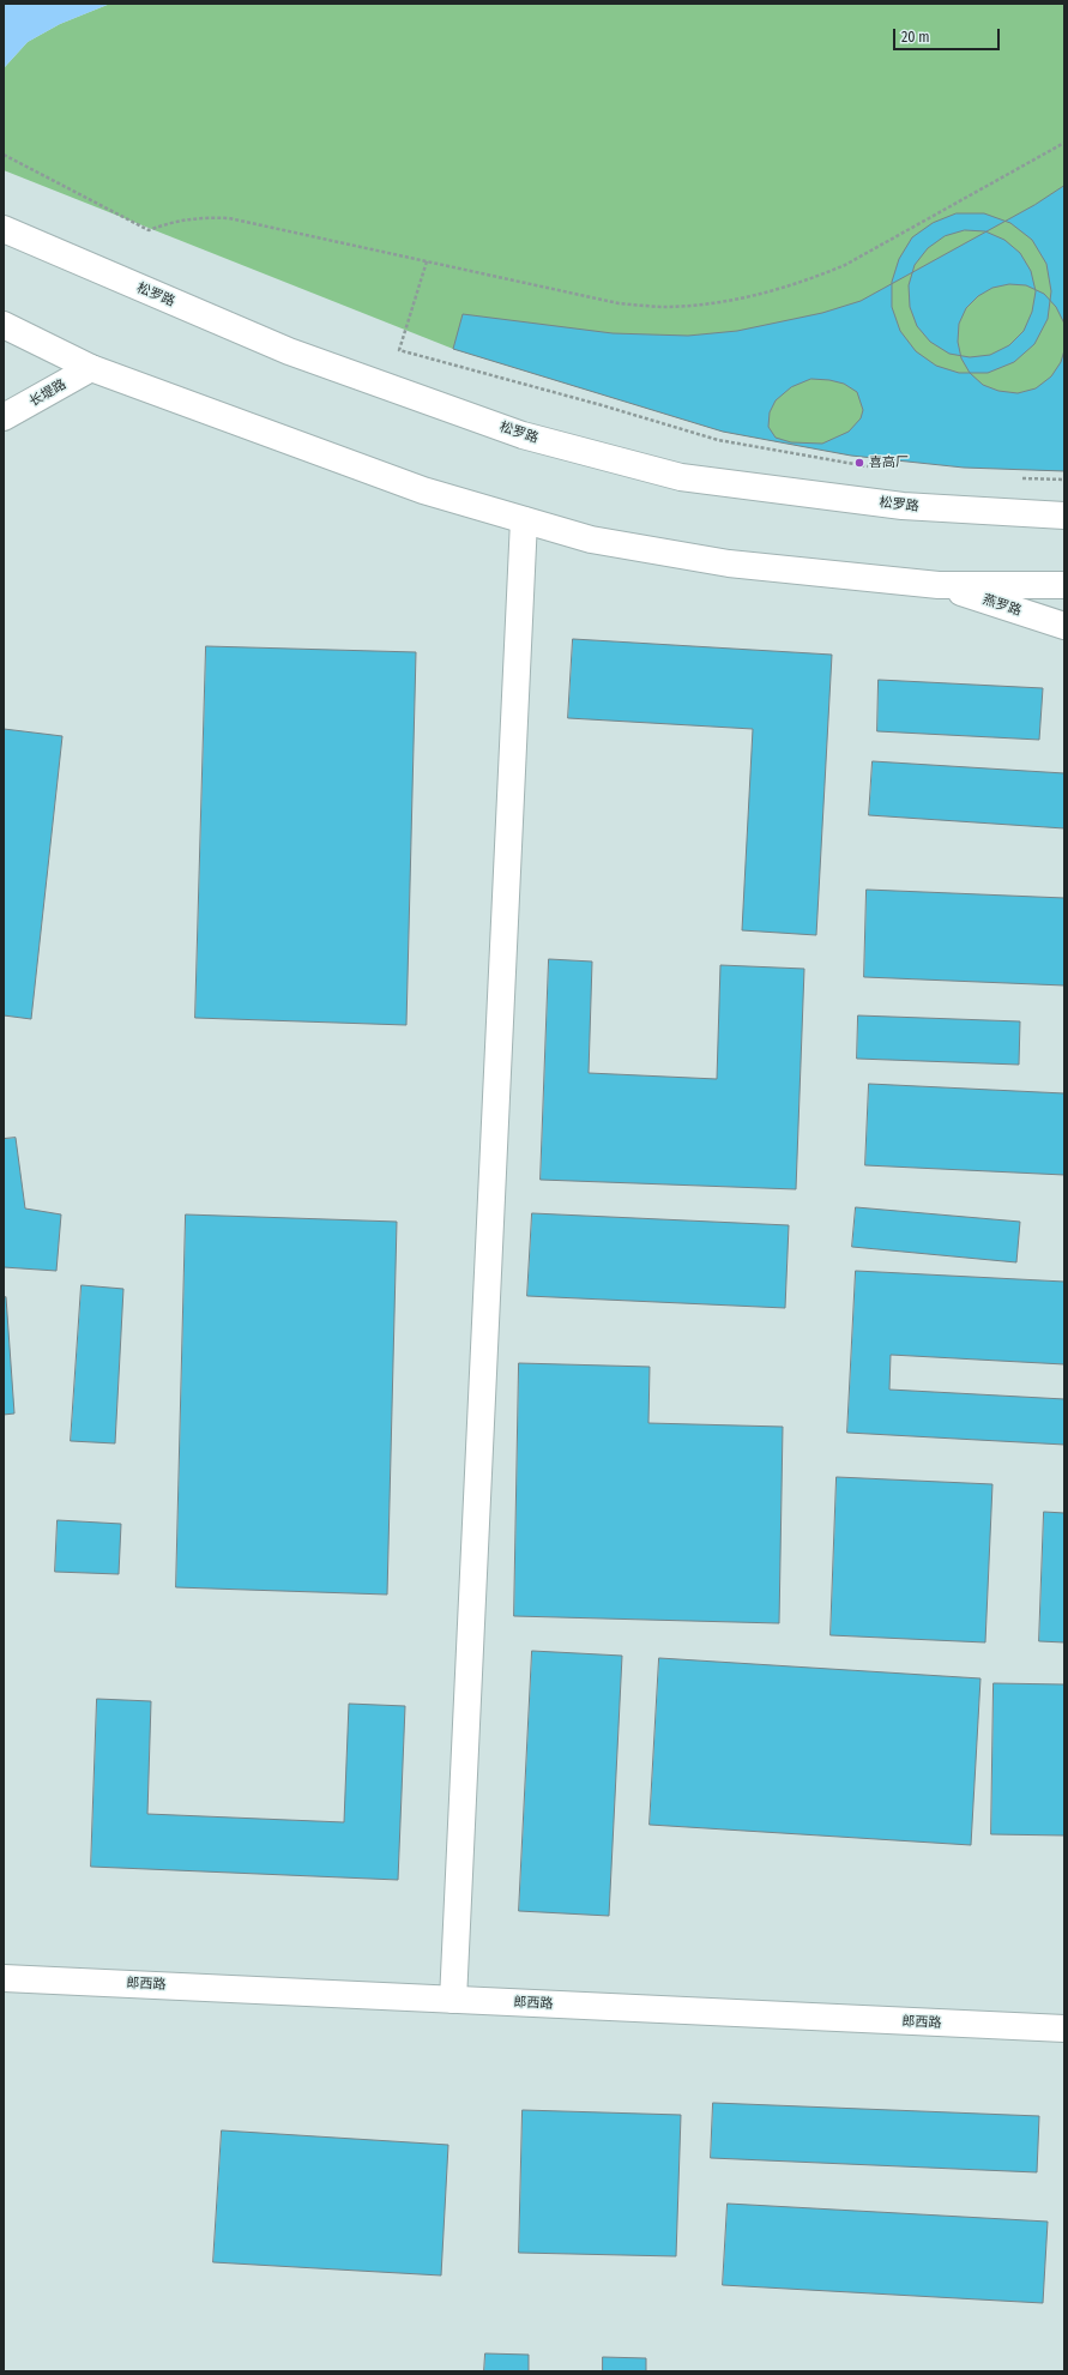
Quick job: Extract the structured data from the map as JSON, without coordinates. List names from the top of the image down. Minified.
{"streets":{"street":["松罗路","长堤路","燕罗路","郎西路"]},"places":["喜高厂"],"scale_bar":"20 m"}
